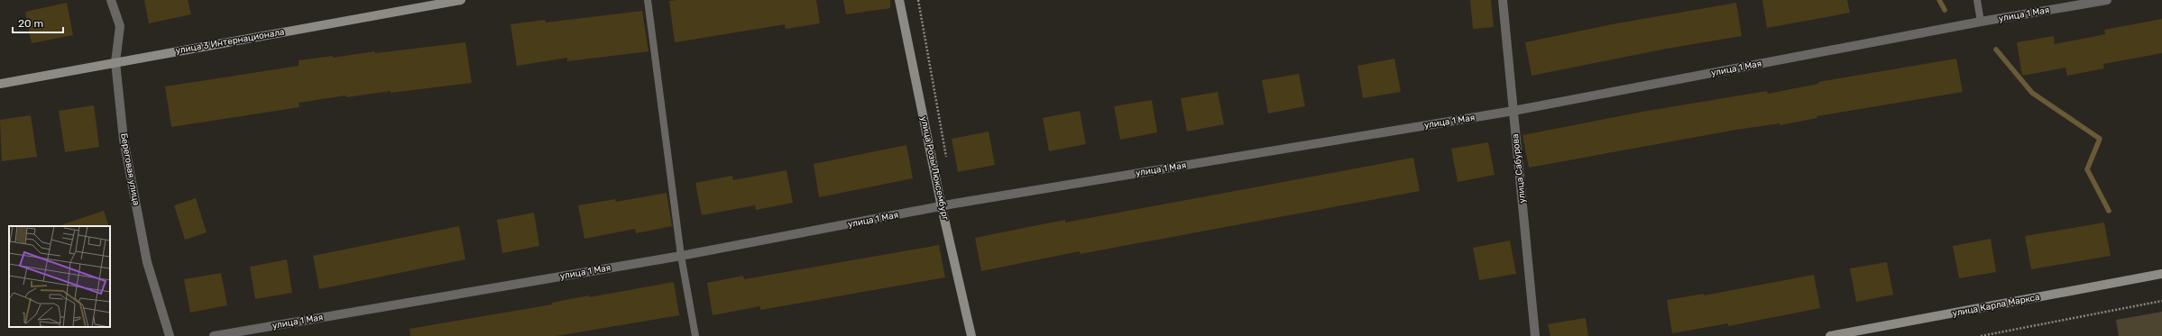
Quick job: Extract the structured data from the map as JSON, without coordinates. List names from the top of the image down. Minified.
{"streets":{"street":["улица 1 Мая","улица 3 Интернационала","улица Розы Люксембург","улица Сабурова","Береговая улица","улица Карла Маркса"]},"crossings":[["улица 1 Мая","улица Розы Люксембург"],["улица 1 Мая","улица Сабурова"],["улица 3 Интернационала","Береговая улица"]],"scale_bar":"20 m"}
